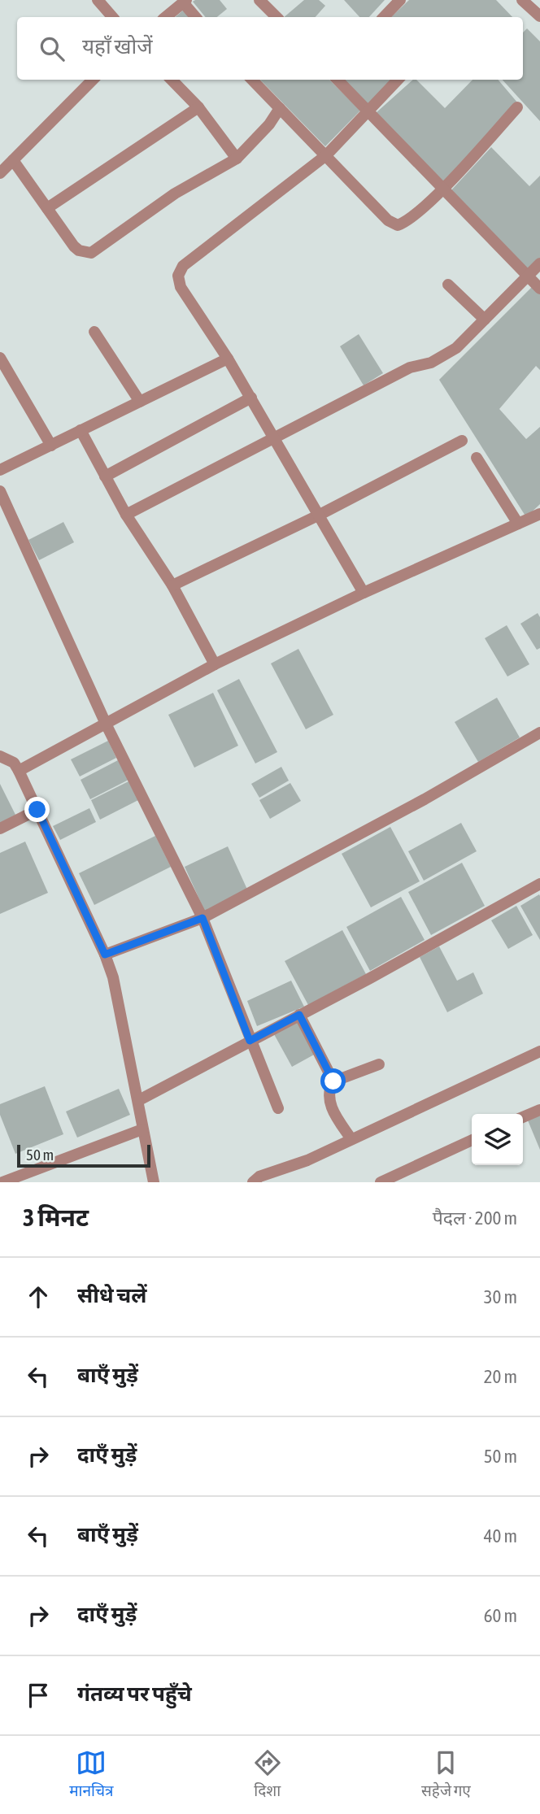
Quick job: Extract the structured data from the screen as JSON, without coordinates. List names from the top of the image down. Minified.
{"scale_bar":"50 m","page":{"search":"यहाँ खोजें","scale":"50 m","heading":["3 मिनट","पैदल · 200 m"],"list":[["सीधे चलें","30 m"],["बाएँ मुड़ें","20 m"],["दाएँ मुड़ें","50 m"],["बाएँ मुड़ें","40 m"],["दाएँ मुड़ें","60 m"],"गंतव्य पर पहुँचे"],"nav":["मानचित्र","दिशा","सहेजे गए"]}}
